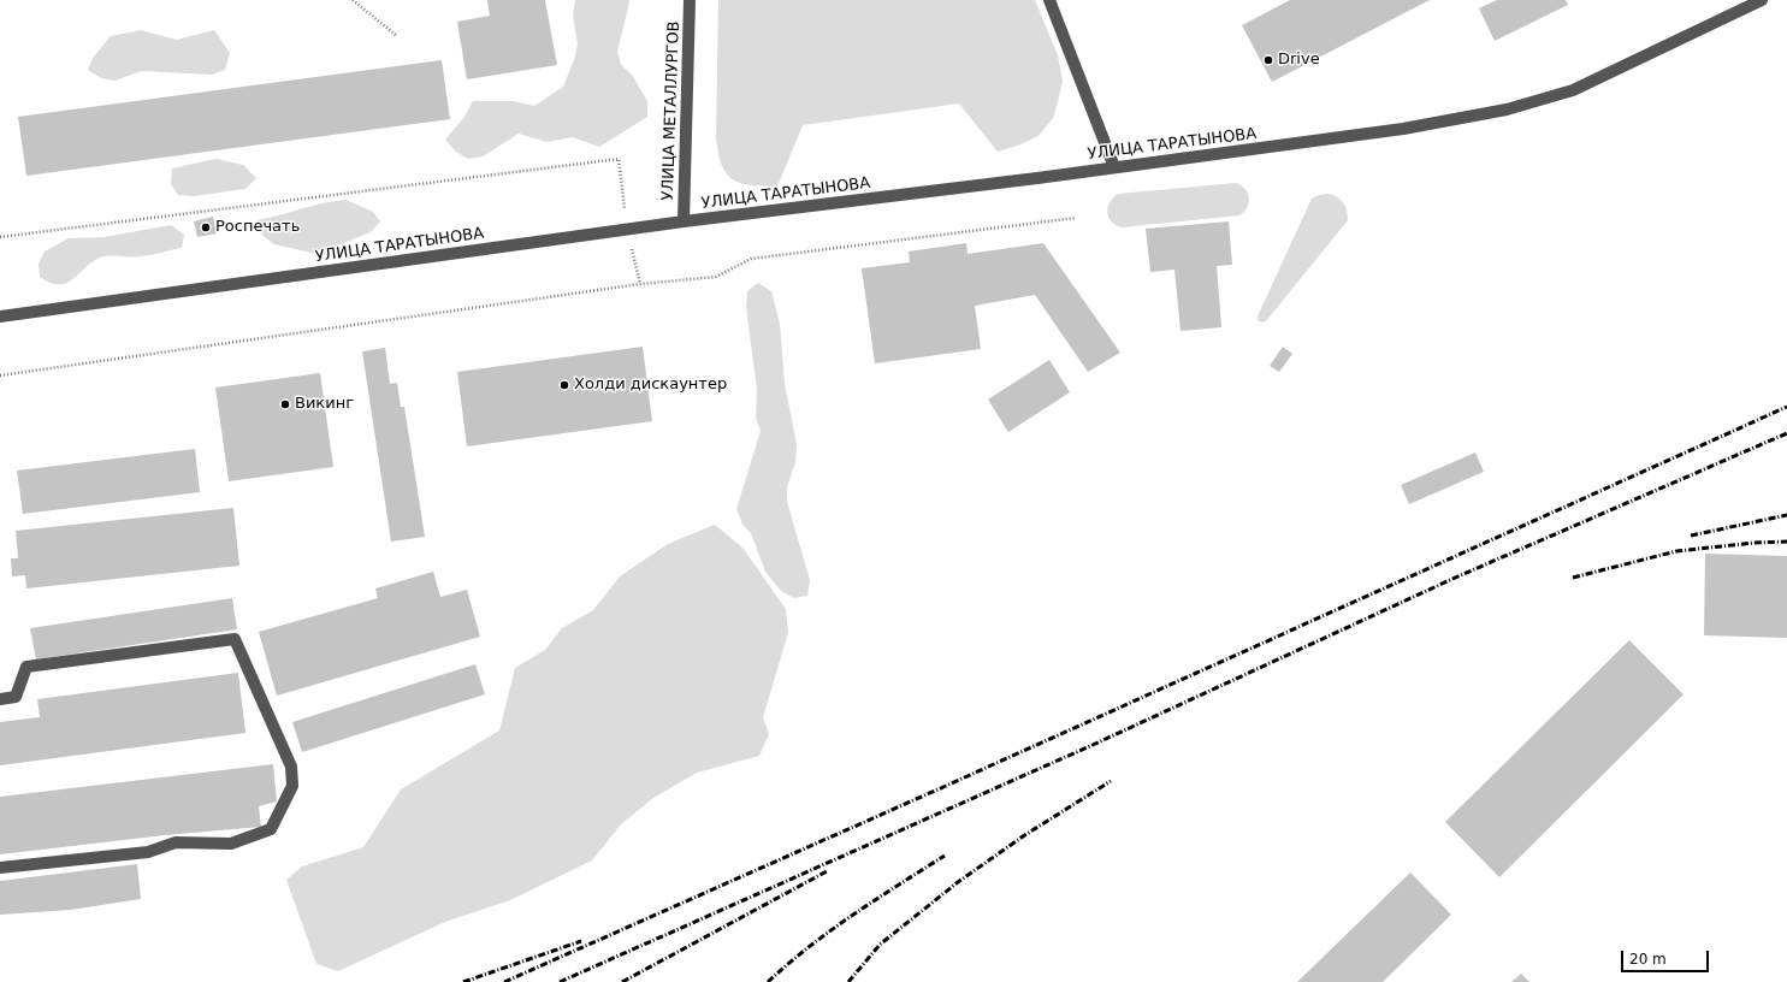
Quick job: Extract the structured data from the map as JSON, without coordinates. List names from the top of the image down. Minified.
{"streets":{"street":["УЛИЦА МЕТАЛЛУРГОВ","УЛИЦА ТАРАТЫНОВА"]},"crossings":[["УЛИЦА МЕТАЛЛУРГОВ","УЛИЦА ТАРАТЫНОВА"]],"places":["Drive","Роспечать","Холди дискаунтер","Викинг"],"scale_bar":"20 m"}
